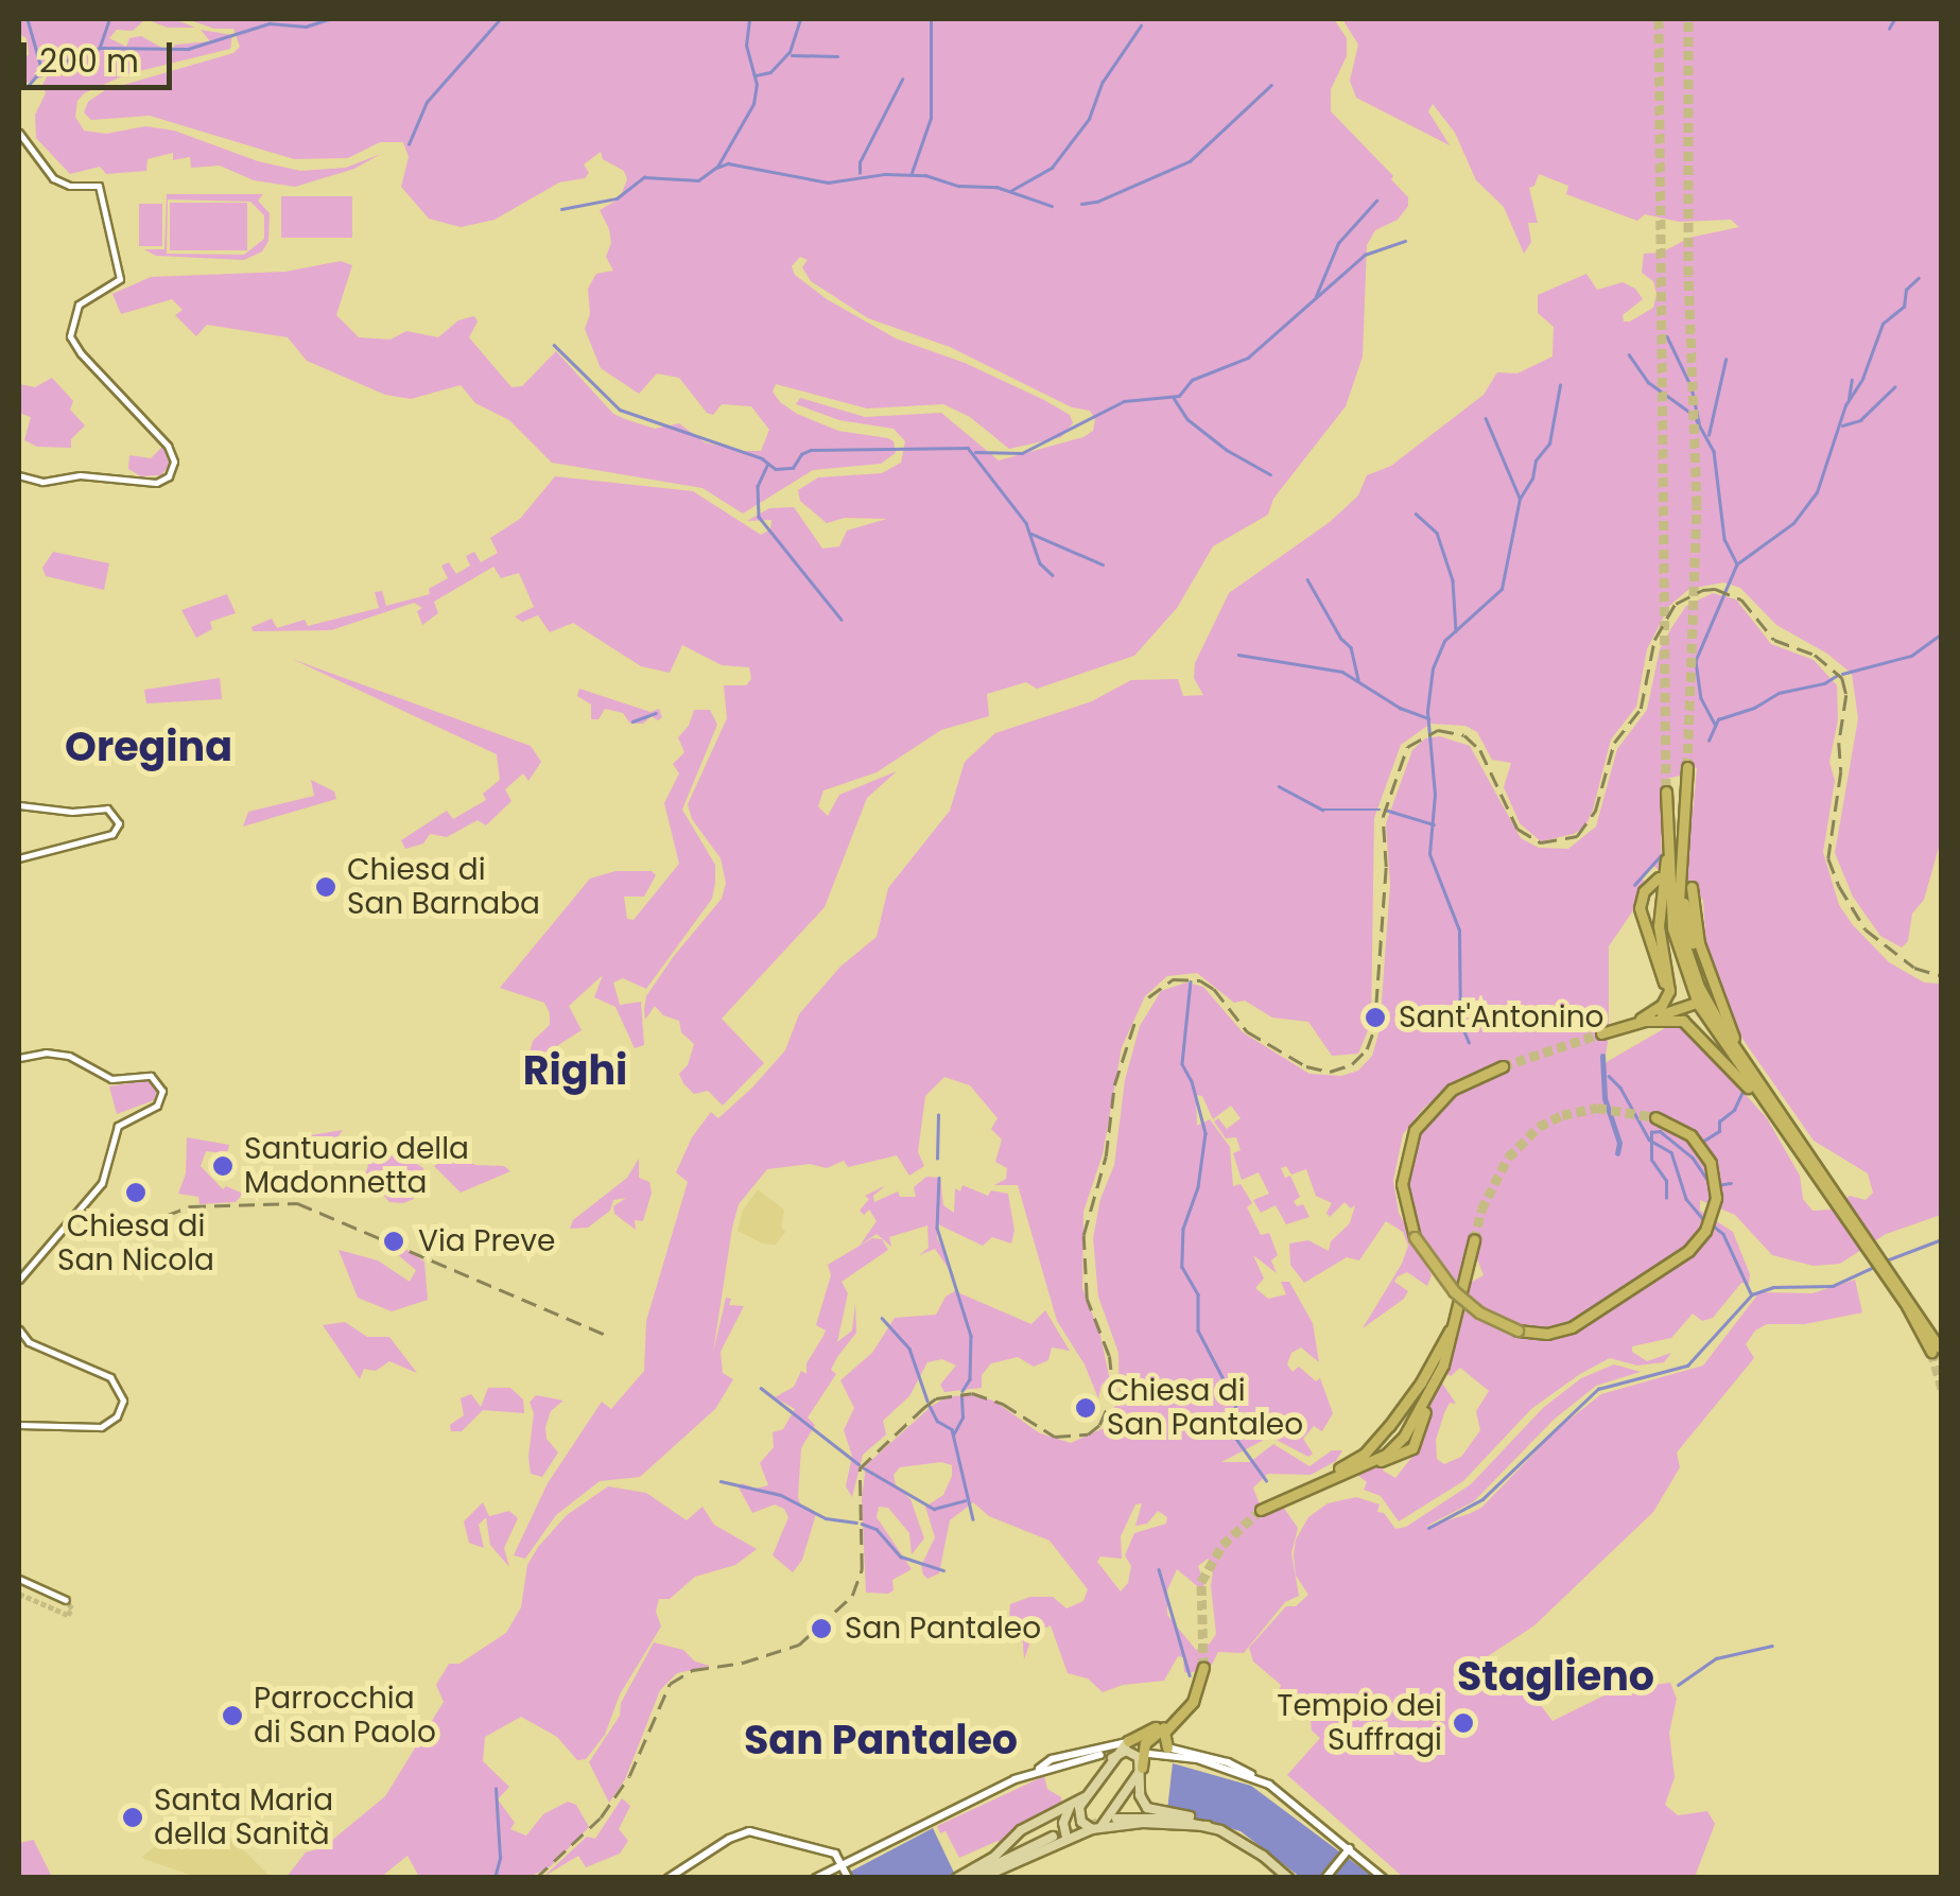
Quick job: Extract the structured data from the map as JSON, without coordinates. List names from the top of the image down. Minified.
{"districts":["Oregina","Righi","Staglieno","San Pantaleo"],"places":["Chiesa di San Barnaba","Sant'Antonino","Santuario della Madonnetta","Chiesa di San Nicola","Via Preve","Chiesa di San Pantaleo","San Pantaleo","Parrocchia di San Paolo","Tempio dei Suffragi","Santa Maria della Sanità"],"scale_bar":"200 m"}
